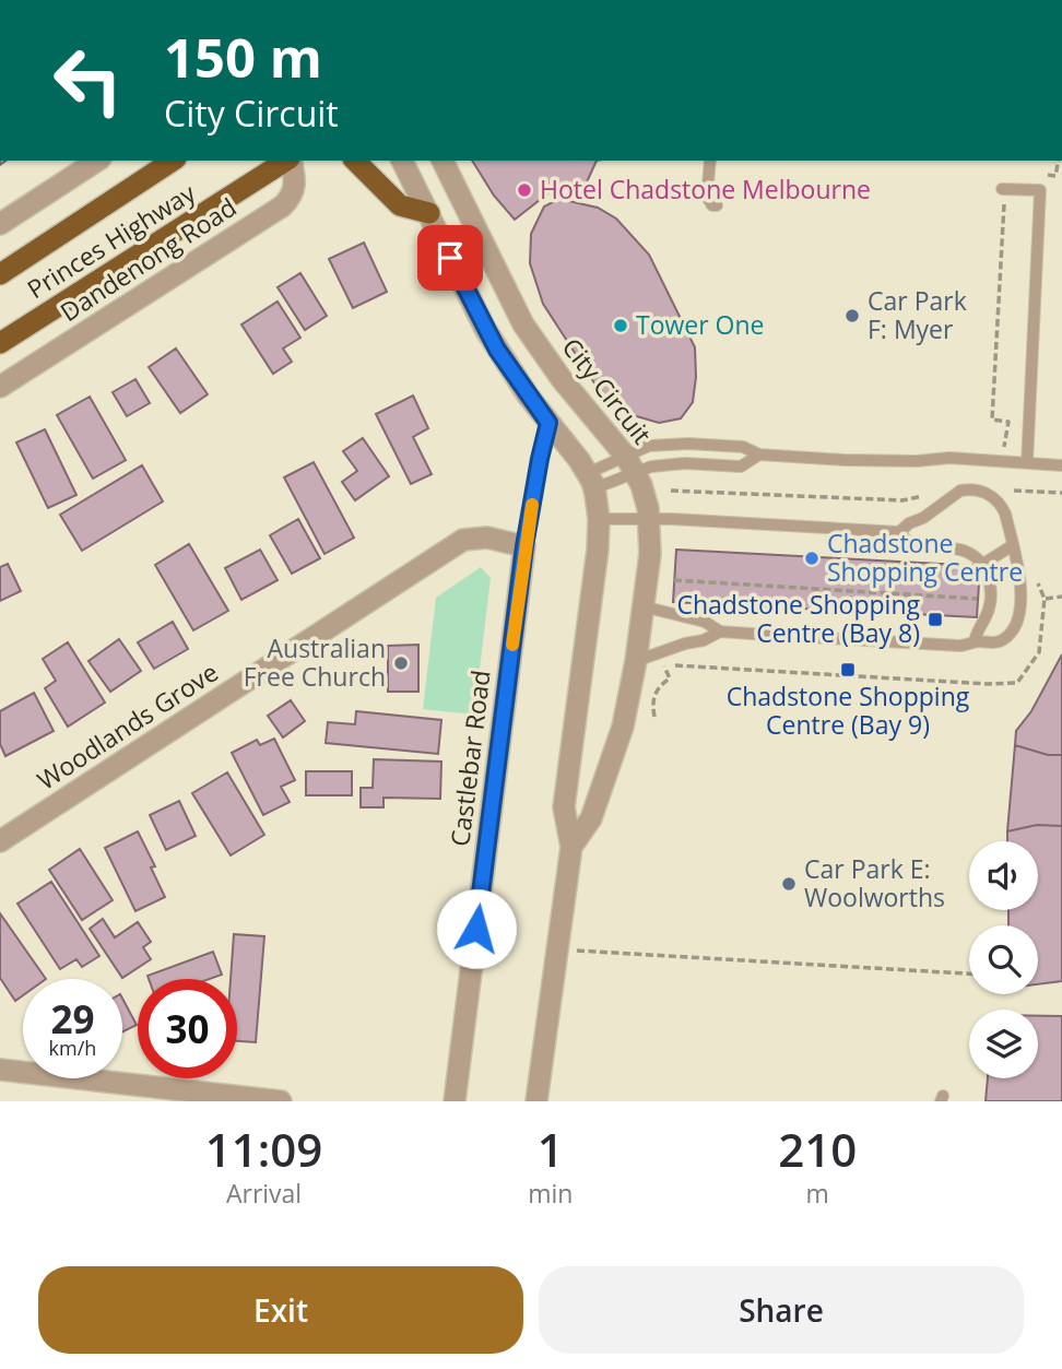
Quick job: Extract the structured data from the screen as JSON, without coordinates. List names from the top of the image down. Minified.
{"streets":{"highway":["Princes Highway"],"street":["Dandenong Road","City Circuit","Woodlands Grove","Castlebar Road"]},"crossings":[["City Circuit","Castlebar Road"],["Woodlands Grove","Castlebar Road"]],"places":{"other":["Hotel Chadstone Melbourne","Car Park F: Myer","Tower One","Chadstone Shopping Centre","Australian Free Church","Car Park E: Woolworths"],"transit":["Chadstone Shopping Centre (Bay 8)","Chadstone Shopping Centre (Bay 9)"]},"page":{"turn":["150 m","City Circuit"],"speed":"29 km/h","limit":"30","eta":["11:09","Arrival","1","min","210","m"],"buttons":["Exit","Share"]}}
